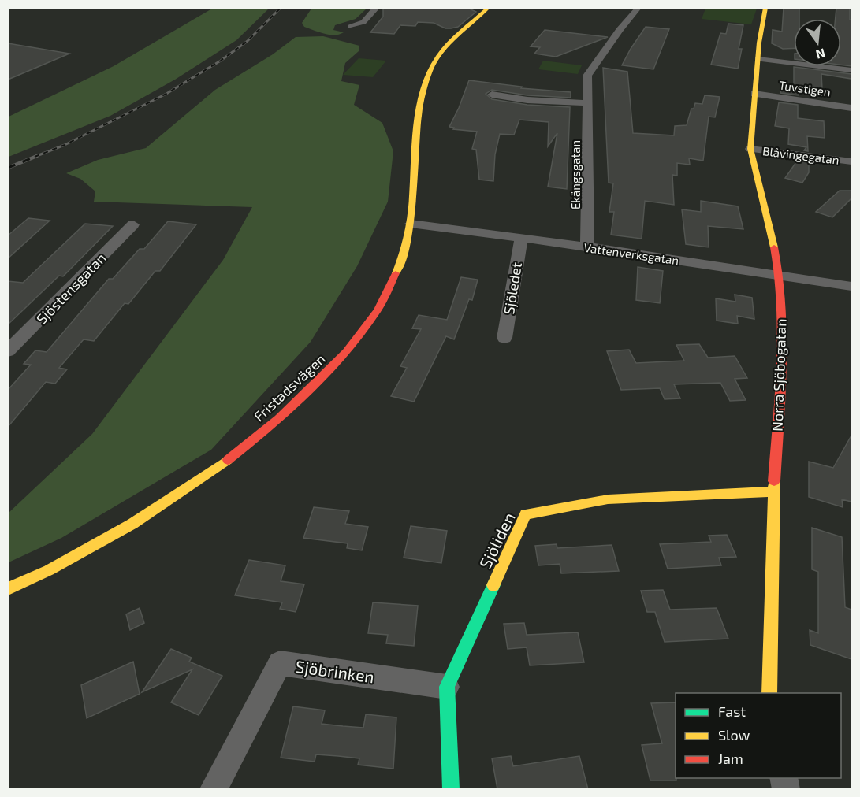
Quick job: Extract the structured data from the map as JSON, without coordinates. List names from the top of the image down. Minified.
{"streets":{"street":["Tuvstigen","Blåvingegatan","Ekängsgatan","Vattenverksgatan","Sjöstensgatan","Sjöledet","Norra Sjöbogatan","Fristadsvägen","Sjöliden","Sjöbrinken"]},"crossings":[["Tuvstigen","Norra Sjöbogatan"],["Blåvingegatan","Norra Sjöbogatan"],["Ekängsgatan","Vattenverksgatan"],["Vattenverksgatan","Sjöledet"],["Vattenverksgatan","Norra Sjöbogatan"],["Vattenverksgatan","Fristadsvägen"],["Norra Sjöbogatan","Sjöliden"],["Sjöliden","Sjöbrinken"]],"legend":["Fast","Slow","Jam"],"north":"bottom"}
